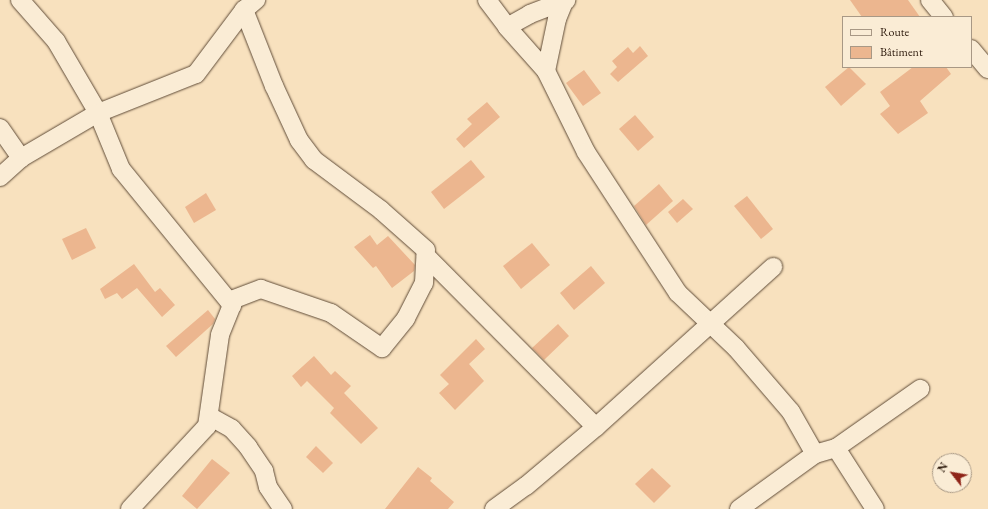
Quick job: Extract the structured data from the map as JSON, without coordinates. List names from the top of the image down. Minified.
{"legend":["Route","Bâtiment"],"north":"top left"}
